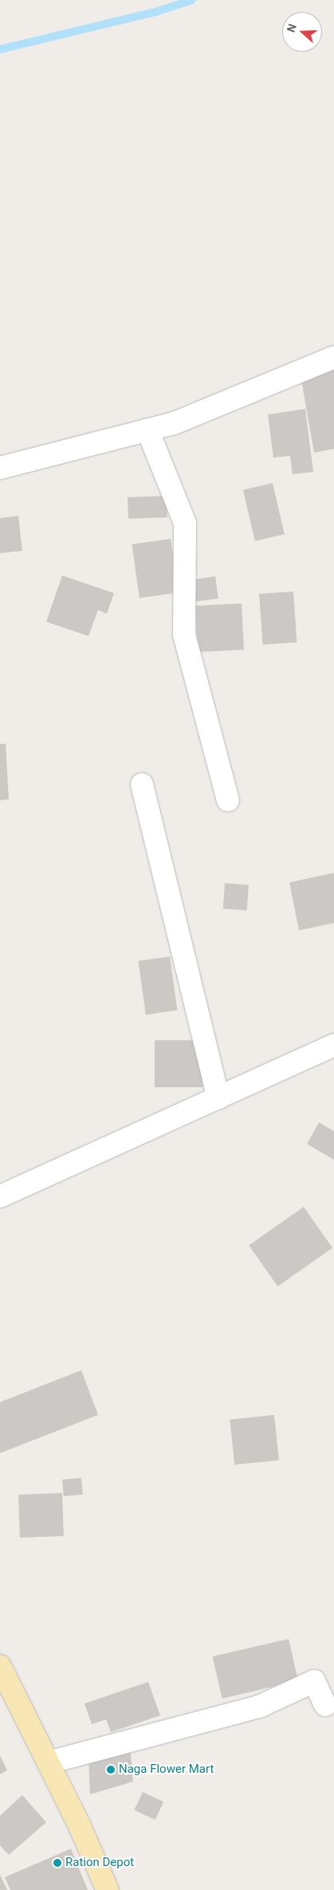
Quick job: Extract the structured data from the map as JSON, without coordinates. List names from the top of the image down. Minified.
{"places":["Naga Flower Mart","Ration Depot"],"north":"left"}
